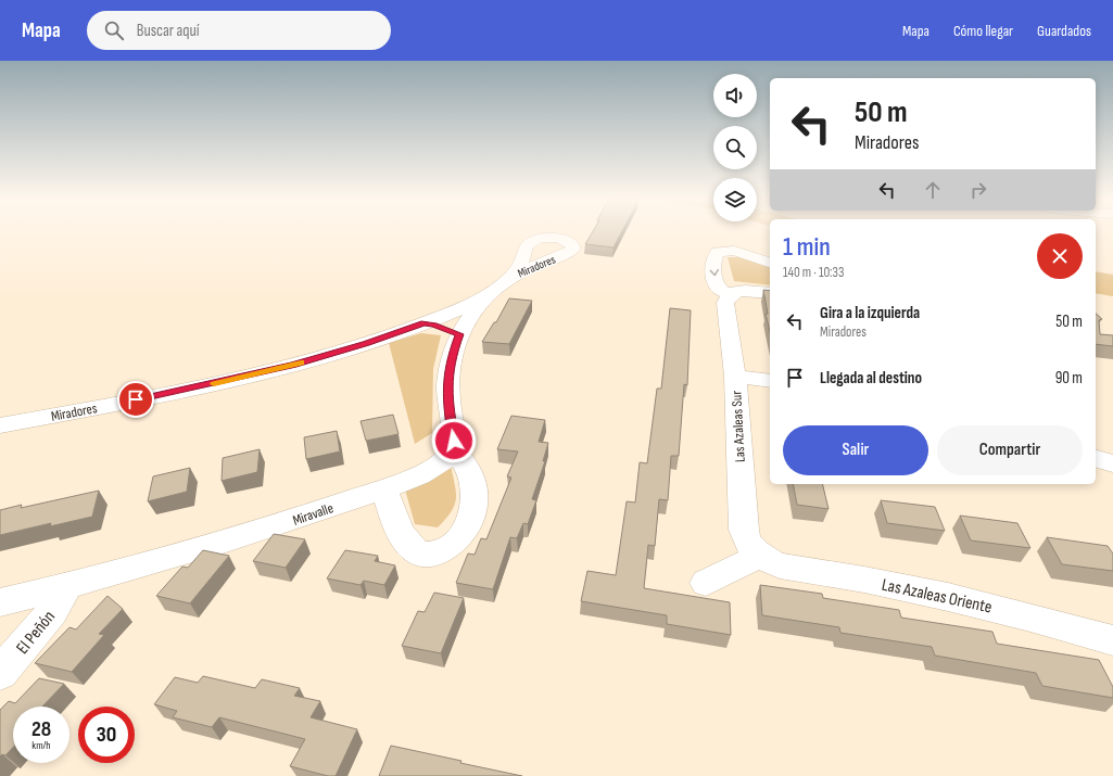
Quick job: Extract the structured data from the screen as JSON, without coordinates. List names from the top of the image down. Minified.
{"streets":{"street":["Miradores","Las Azaleas Sur","Miravalle","Las Azaleas Oriente","El Peñón"]},"crossings":[["Las Azaleas Sur","Las Azaleas Oriente"],["Miravalle","El Peñón"]],"page":{"header":"Mapa","search":"Buscar aquí","nav":["Mapa","Cómo llegar","Guardados"],"turn":["50 m","Miradores"],"heading":["1 min","140 m · 10:33"],"list":[{"name":"Gira a la izquierda","note":"Miradores","value":"50 m"},{"name":"Llegada al destino","value":"90 m"}],"buttons":["Salir","Compartir"],"speed":"28 km/h","limit":"30"}}
